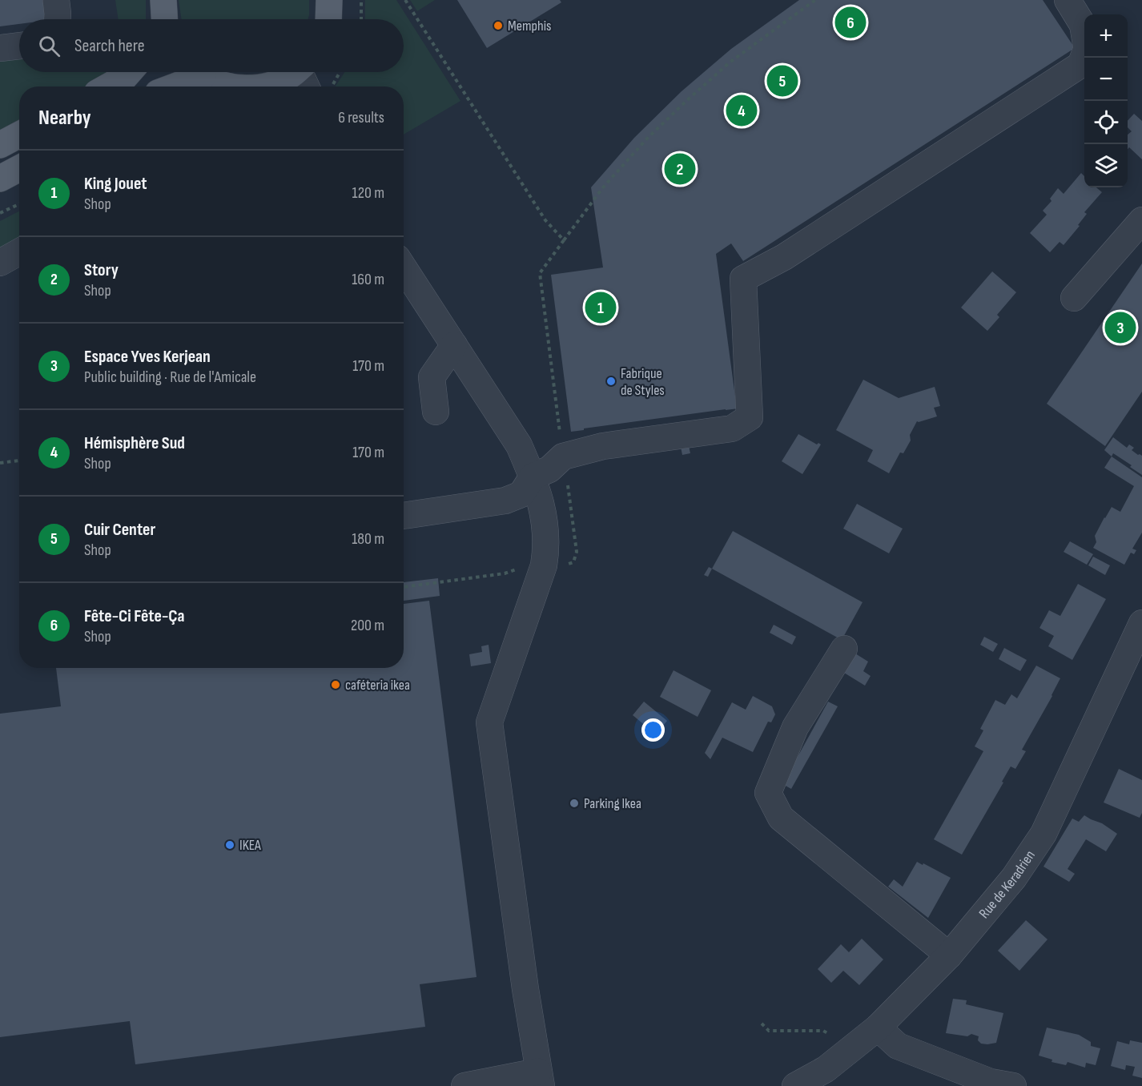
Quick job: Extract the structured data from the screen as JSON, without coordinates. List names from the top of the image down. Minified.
{"streets":{"street":["Rue de Keradrien"]},"places":["Memphis","Fabrique de Styles","caféteria ikea","Parking Ikea","IKEA"],"page":{"pins":["6","5","4","2","1","3"],"map_buttons":["+","−"],"search":"Search here","heading":["Nearby","6 results"],"list":[{"mark":"1","name":"King Jouet","note":"Shop","value":"120 m"},{"mark":"2","name":"Story","note":"Shop","value":"160 m"},{"mark":"3","name":"Espace Yves Kerjean","note":"Public building · Rue de l'Amicale","value":"170 m"},{"mark":"4","name":"Hémisphère Sud","note":"Shop","value":"170 m"},{"mark":"5","name":"Cuir Center","note":"Shop","value":"180 m"},{"mark":"6","name":"Fête-Ci Fête-Ça","note":"Shop","value":"200 m"}]}}
